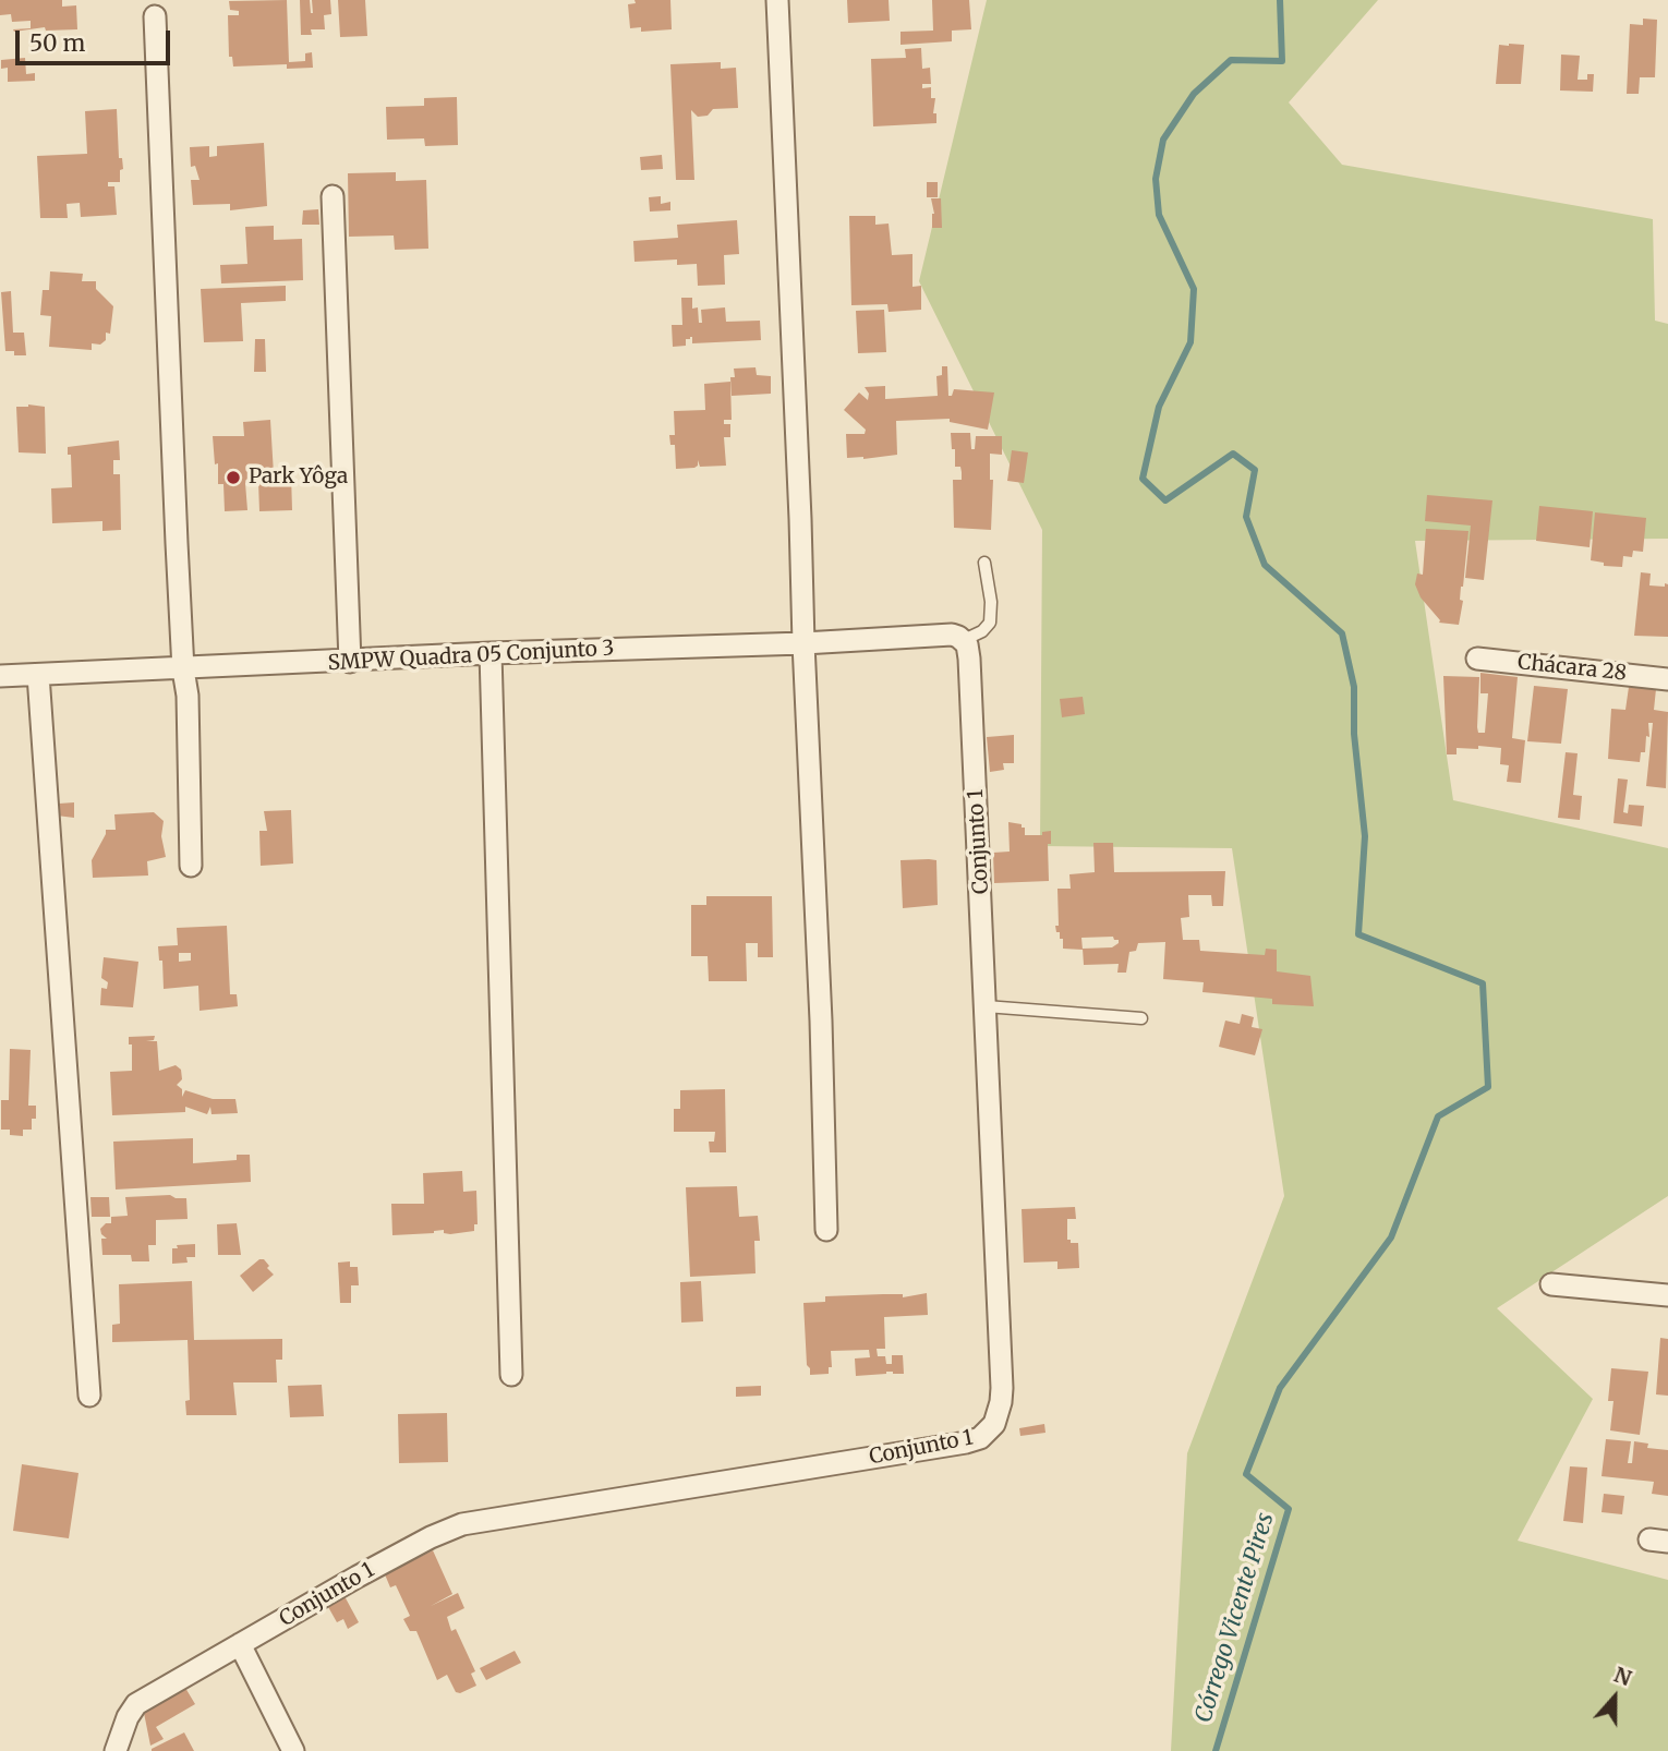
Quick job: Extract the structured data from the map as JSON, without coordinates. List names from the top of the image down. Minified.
{"streets":{"street":["SMPW Quadra 05 Conjunto 3","Chácara 28","Conjunto 1"]},"crossings":[["SMPW Quadra 05 Conjunto 3","Conjunto 1"]],"water":["Córrego Vicente Pires"],"places":["Park Yôga"],"scale_bar":"50 m","north":"top"}
